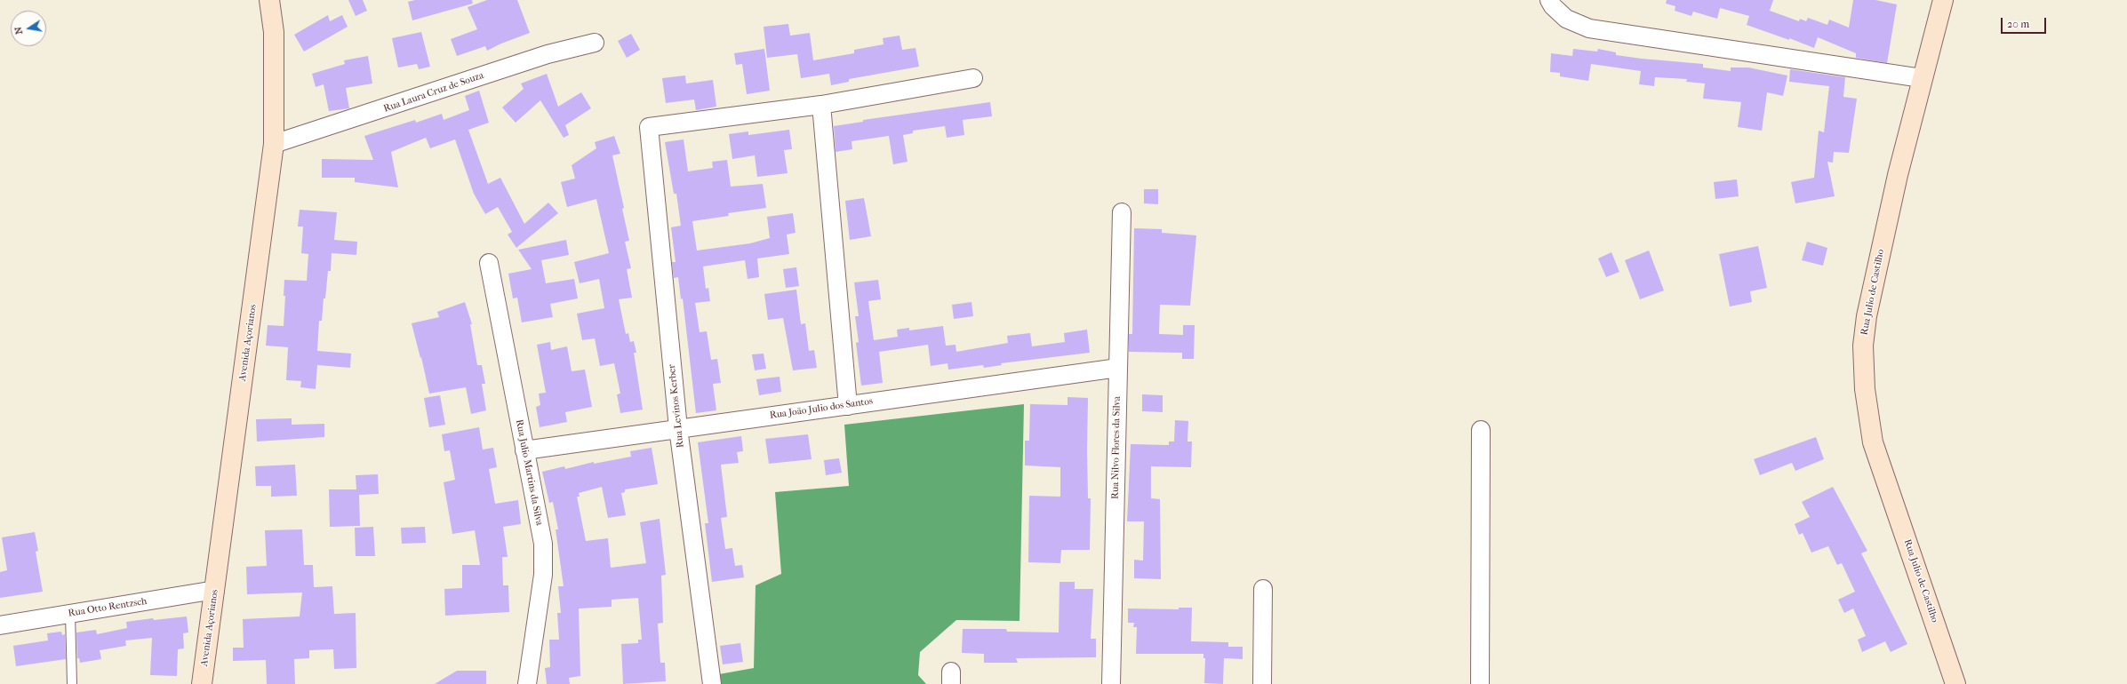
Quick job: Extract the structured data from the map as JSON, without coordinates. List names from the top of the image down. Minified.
{"streets":{"street":["Rua Laura Cruz de Souza","Rua Julio de Castilho","Avenida Açorianos","Rua Levinos Kerber","Rua João Julio dos Santos","Rua Nilvo Flores da Silva","Rua Julio Martins da Silva","Rua Otto Rentzsch"]},"crossings":[["Rua Laura Cruz de Souza","Avenida Açorianos"],["Avenida Açorianos","Rua Otto Rentzsch"],["Rua Levinos Kerber","Rua João Julio dos Santos"],["Rua João Julio dos Santos","Rua Nilvo Flores da Silva"],["Rua João Julio dos Santos","Rua Julio Martins da Silva"]],"scale_bar":"20 m","north":"left"}
